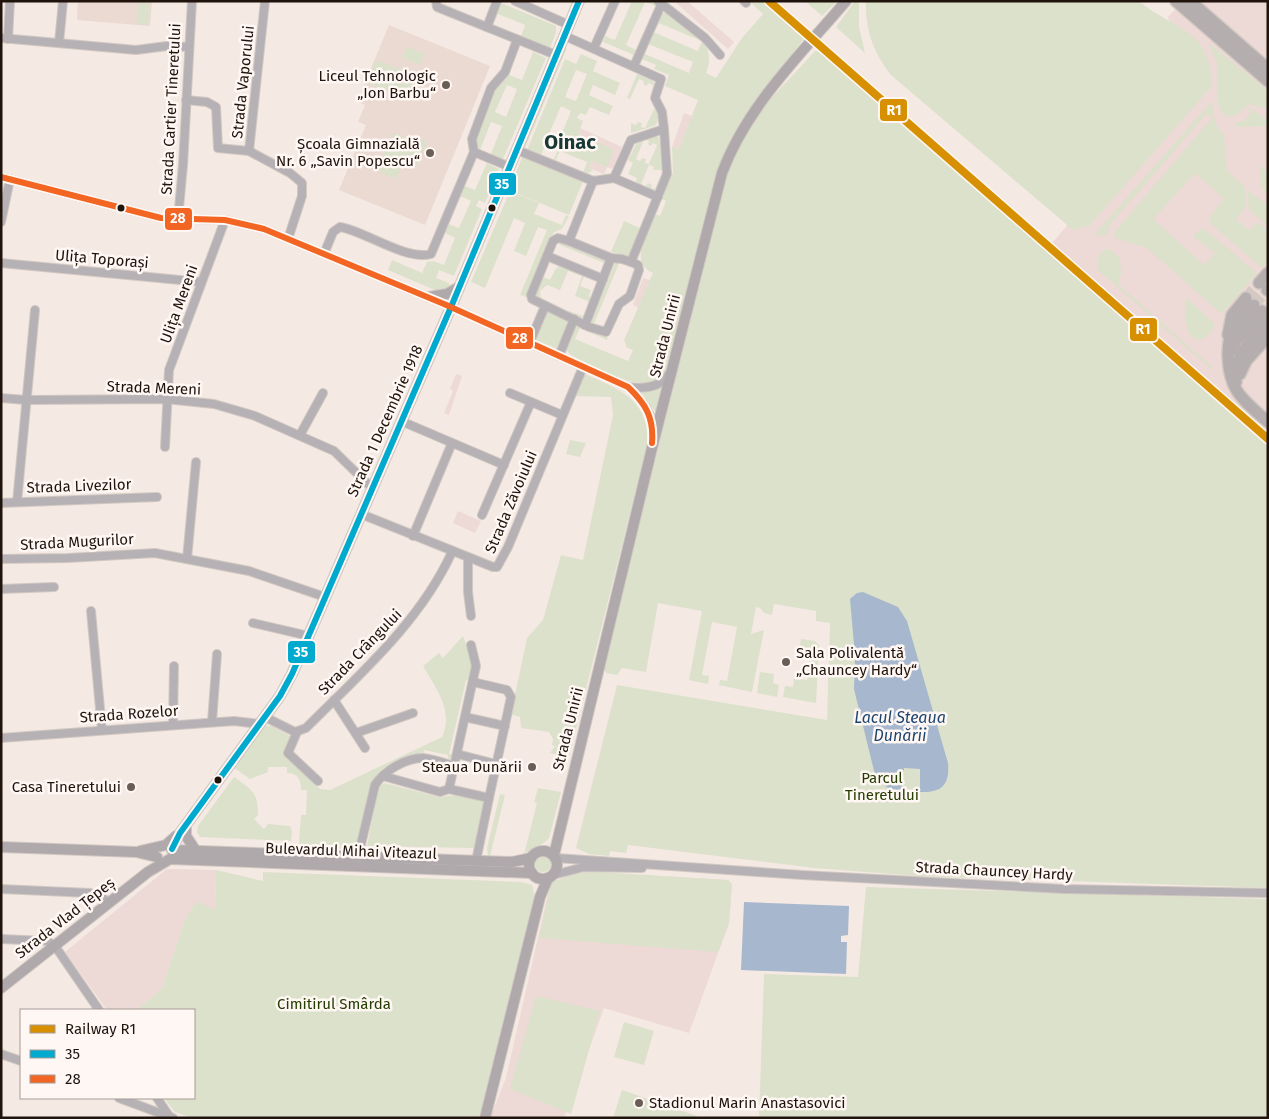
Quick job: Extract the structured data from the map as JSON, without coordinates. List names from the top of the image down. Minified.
{"streets":{"main road":["Strada Unirii","Strada 1 Decembrie 1918","Bulevardul Mihai Viteazul","Strada Vlad Țepeș"],"street":["Strada Vaporului","Strada Cartier Tineretului","Ulița Toporași","Ulița Mereni","Strada Mereni","Strada Livezilor","Strada Zăvoiului","Strada Mugurilor","Strada Crângului","Strada Rozelor","Strada Chauncey Hardy"]},"crossings":[["Strada Vaporului","Strada Cartier Tineretului"],["Ulița Toporași","Ulița Mereni"],["Ulița Mereni","Strada Mereni"],["Strada Unirii","Bulevardul Mihai Viteazul"],["Strada Unirii","Strada Chauncey Hardy"],["Strada Mereni","Strada 1 Decembrie 1918"],["Strada 1 Decembrie 1918","Strada Zăvoiului"],["Strada 1 Decembrie 1918","Strada Mugurilor"],["Strada 1 Decembrie 1918","Strada Rozelor"],["Strada 1 Decembrie 1918","Bulevardul Mihai Viteazul"],["Strada 1 Decembrie 1918","Strada Vlad Țepeș"],["Strada Zăvoiului","Strada Crângului"],["Bulevardul Mihai Viteazul","Strada Chauncey Hardy"],["Bulevardul Mihai Viteazul","Strada Vlad Țepeș"]],"districts":["Oinac"],"water":["Lacul Steaua Dunării"],"parks":["Parcul Tineretului","Cimitirul Smârda"],"places":["Liceul Tehnologic „Ion Barbu“","Școala Gimnazială Nr. 6 „Savin Popescu“","Sala Polivalentă „Chauncey Hardy“","Steaua Dunării","Casa Tineretului","Stadionul Marin Anastasovici"],"lines":["rail line R1","transit line 35","transit line 28"],"legend":["Railway R1","35","28"]}
